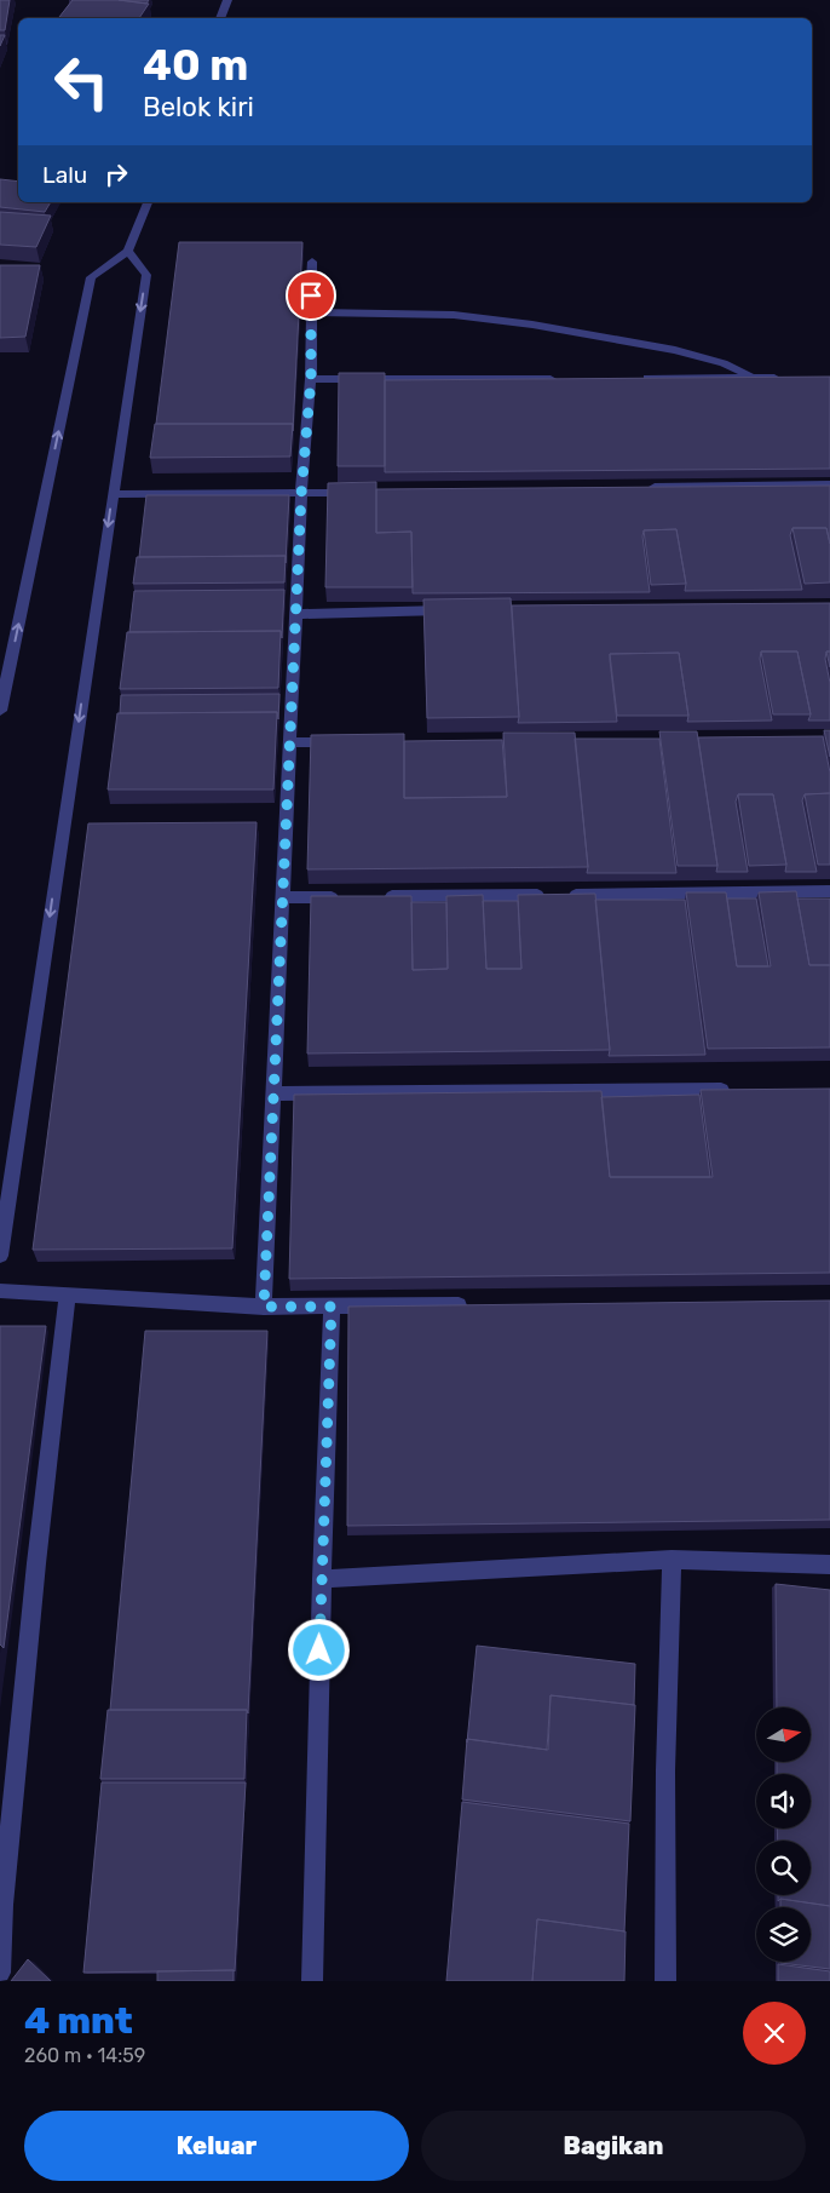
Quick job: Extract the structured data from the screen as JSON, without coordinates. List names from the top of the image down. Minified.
{"north":"right","page":{"turn":["40 m","Belok kiri"],"then":"Lalu","heading":["4 mnt","260 m · 14:59"],"buttons":["Keluar","Bagikan"]}}
